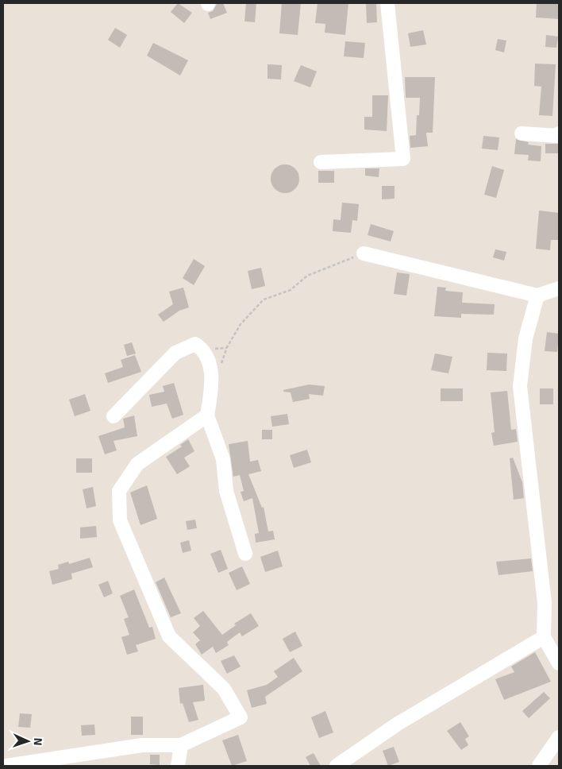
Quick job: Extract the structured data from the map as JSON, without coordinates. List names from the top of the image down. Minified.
{"north":"right"}
